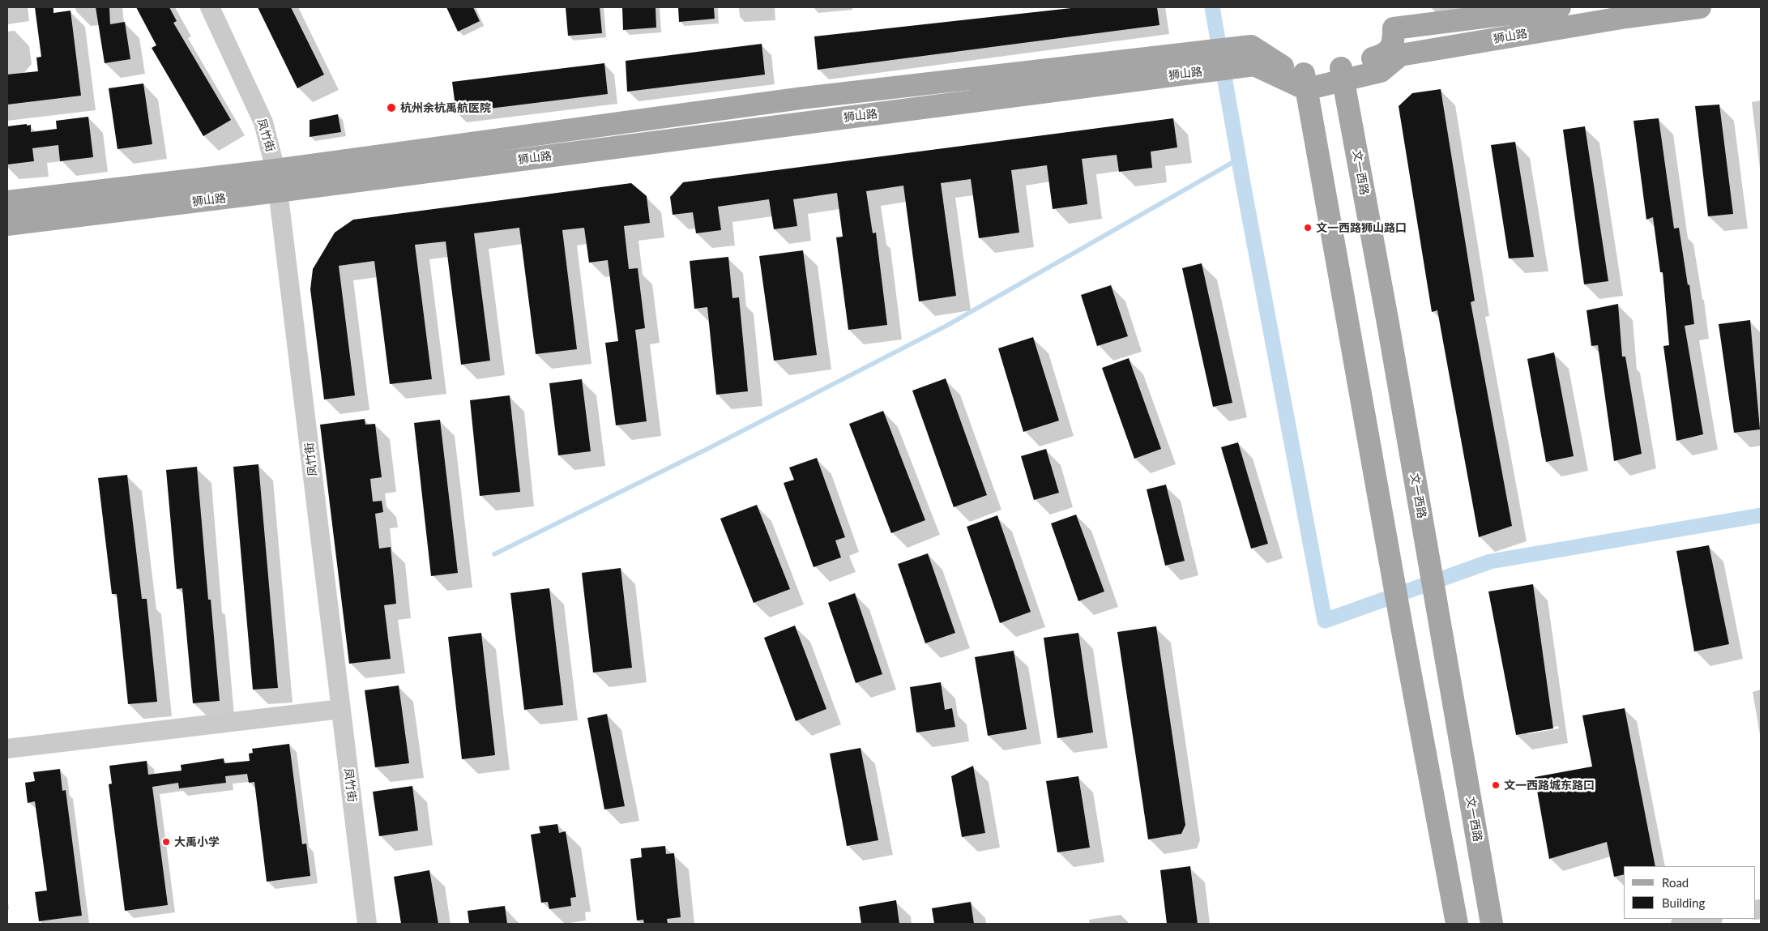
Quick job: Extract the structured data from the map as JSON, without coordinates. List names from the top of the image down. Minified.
{"streets":{"main road":["狮山路","文一西路"],"street":["凤竹街"]},"crossings":[["狮山路","凤竹街"],["狮山路","文一西路"]],"places":["杭州余杭禹航医院","文一西路狮山路口","文一西路城东路口","大禹小学"],"legend":["Road","Building"]}
